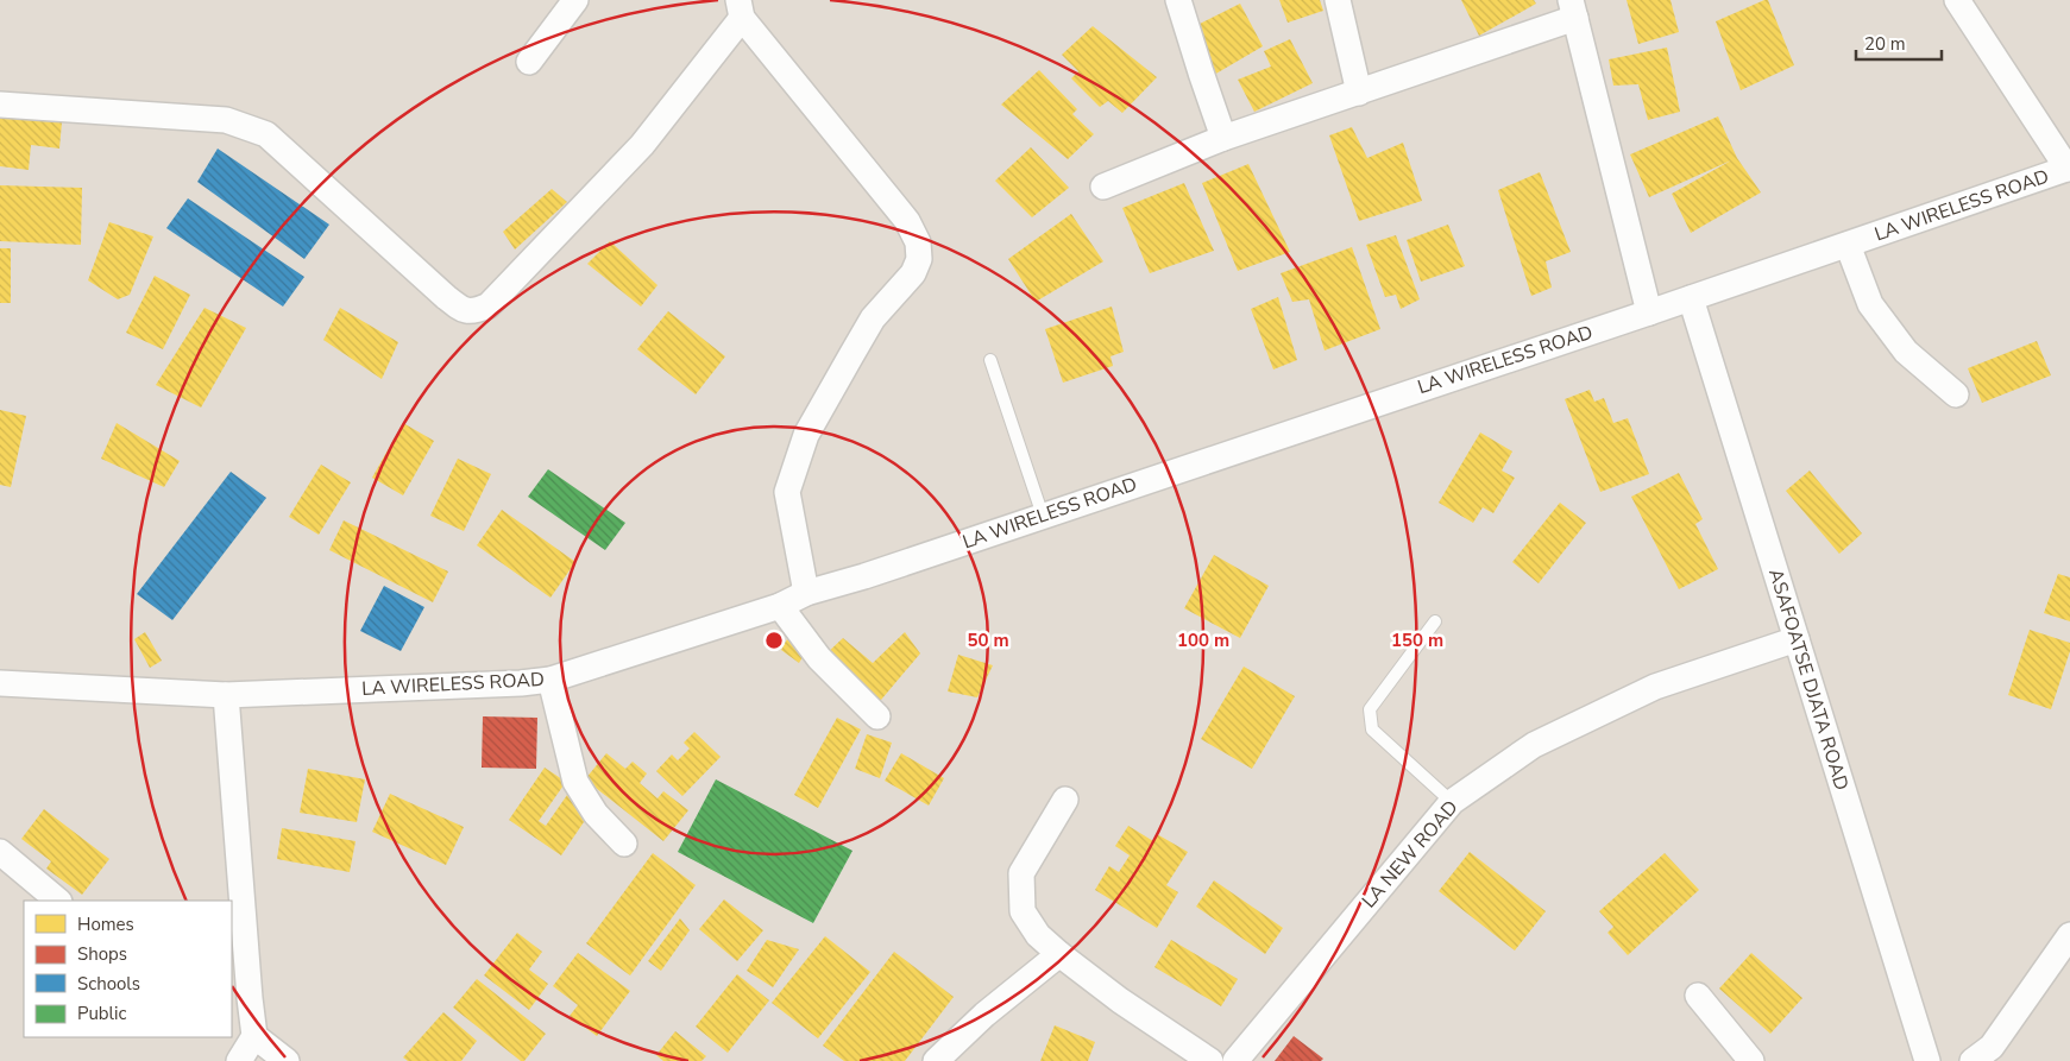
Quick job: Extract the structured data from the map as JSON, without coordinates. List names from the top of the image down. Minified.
{"streets":{"street":["LA WIRELESS ROAD","ASAFOATSE DJATA ROAD","LA NEW ROAD"]},"crossings":[["LA WIRELESS ROAD","ASAFOATSE DJATA ROAD"],["ASAFOATSE DJATA ROAD","LA NEW ROAD"]],"legend":["Homes","Shops","Schools","Public"],"scale_bar":"20 m","rings":["50 m","100 m","150 m"]}
